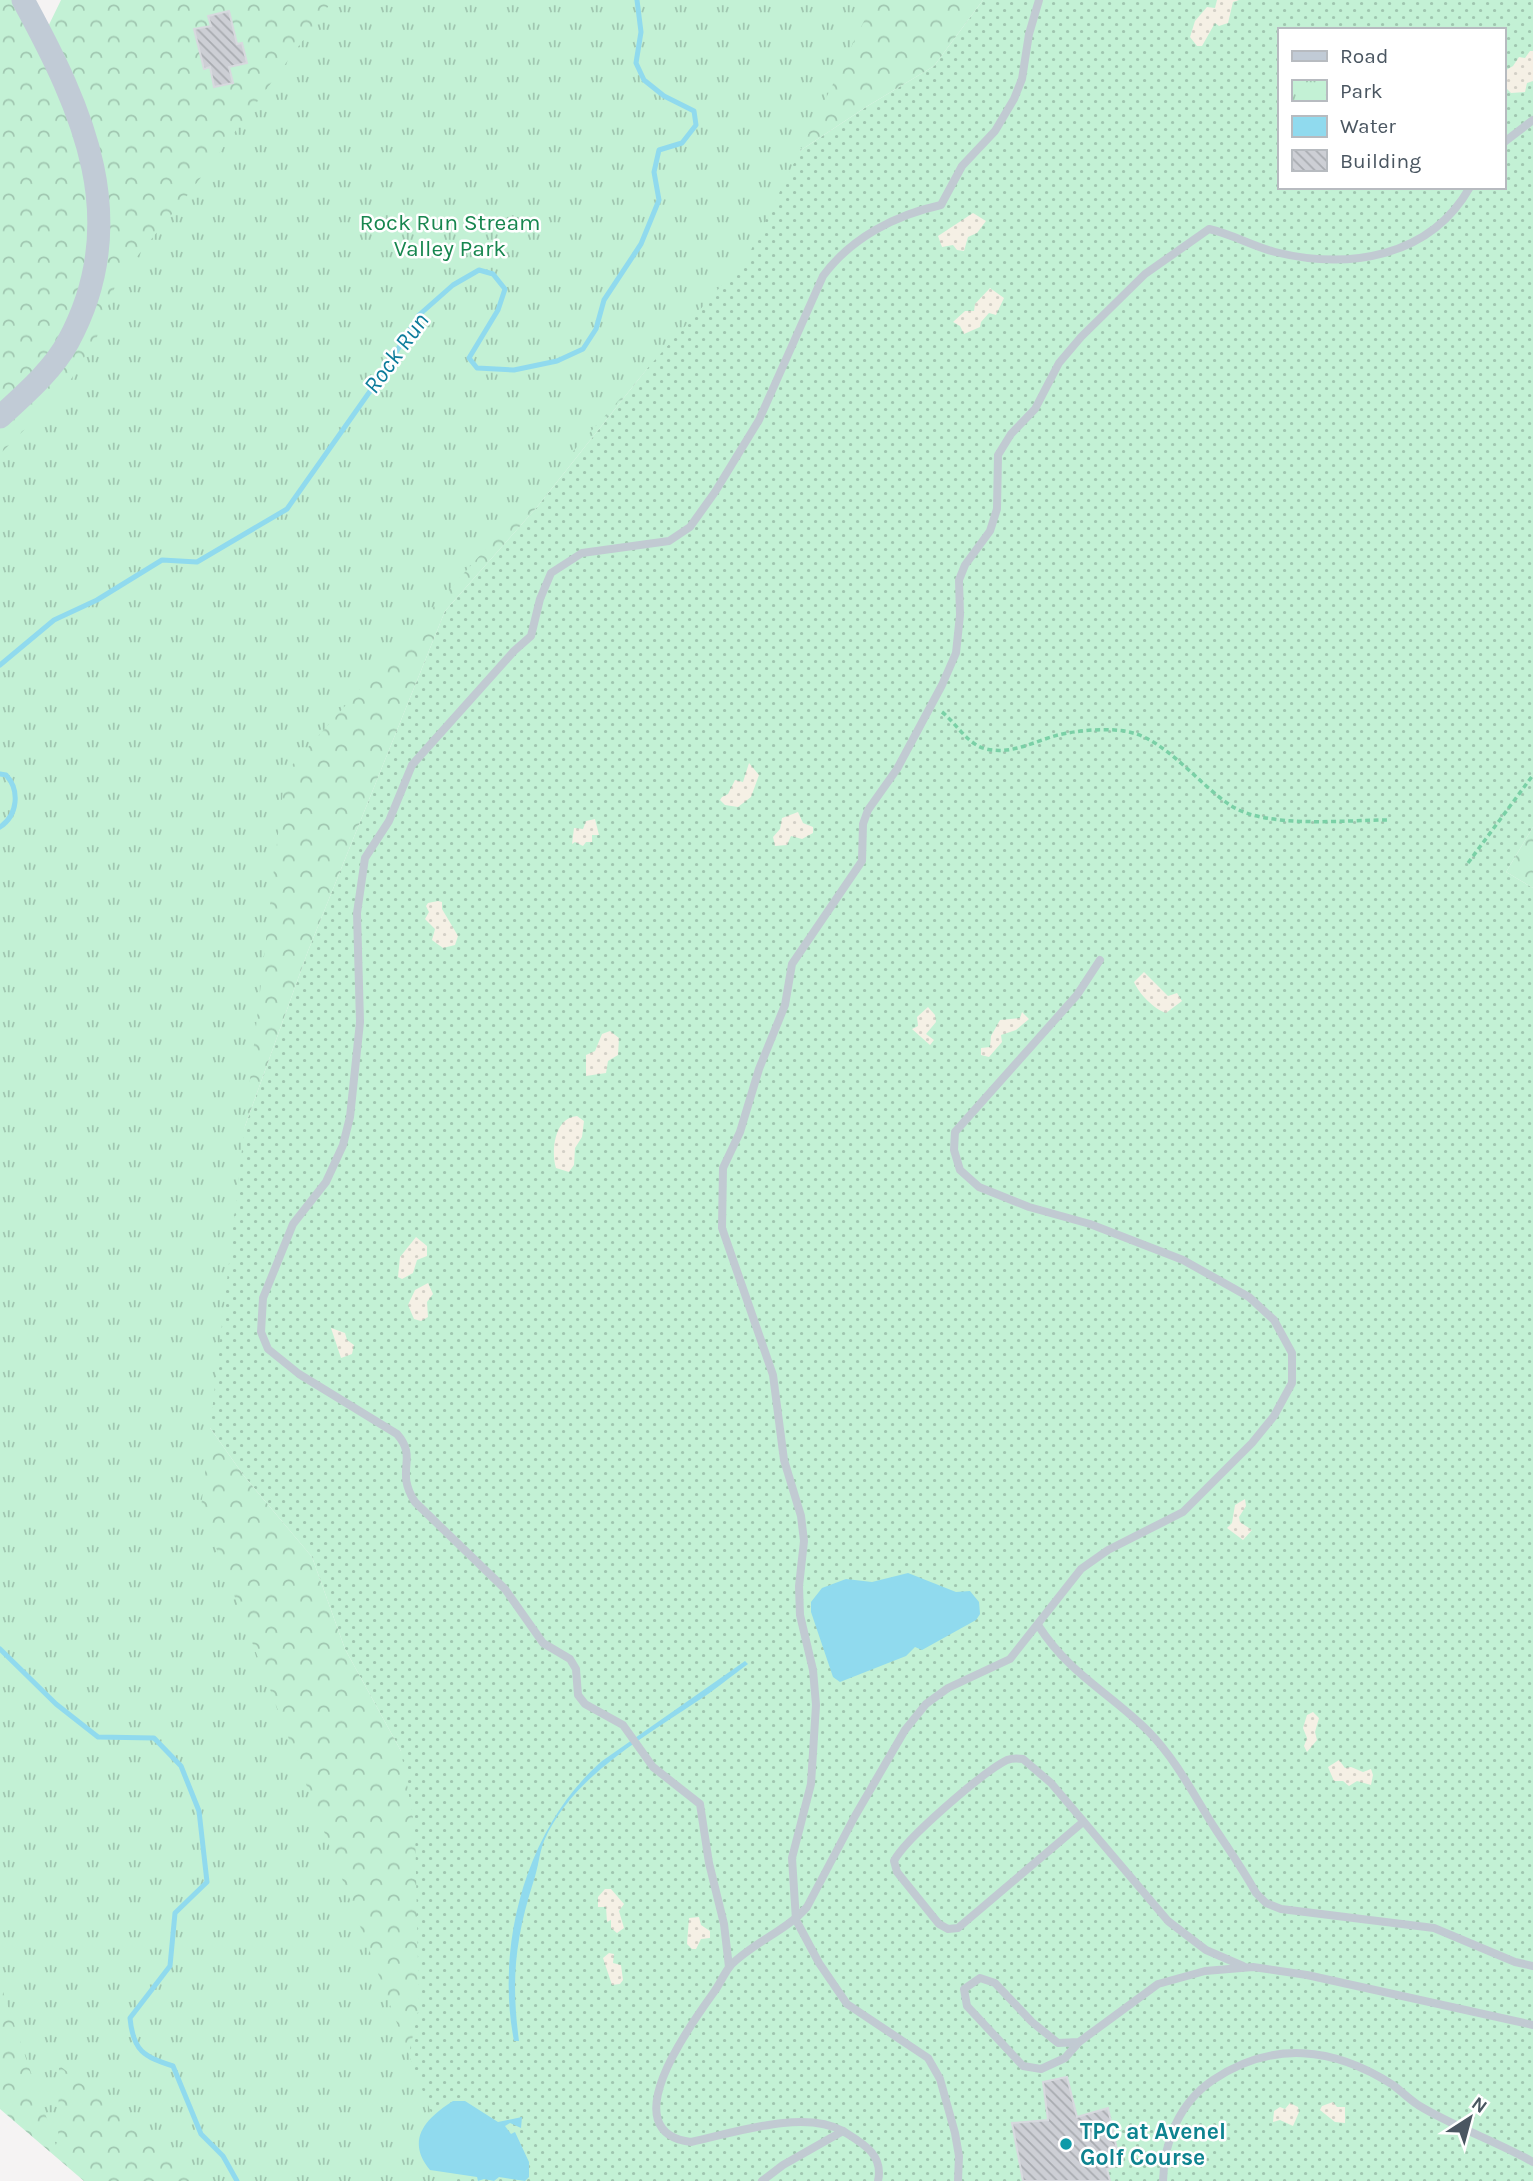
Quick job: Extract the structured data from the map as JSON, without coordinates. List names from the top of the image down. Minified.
{"water":["Rock Run"],"parks":["Rock Run Stream Valley Park"],"places":["TPC at Avenel Golf Course"],"legend":["Road","Park","Water","Building"],"north":"top right"}
